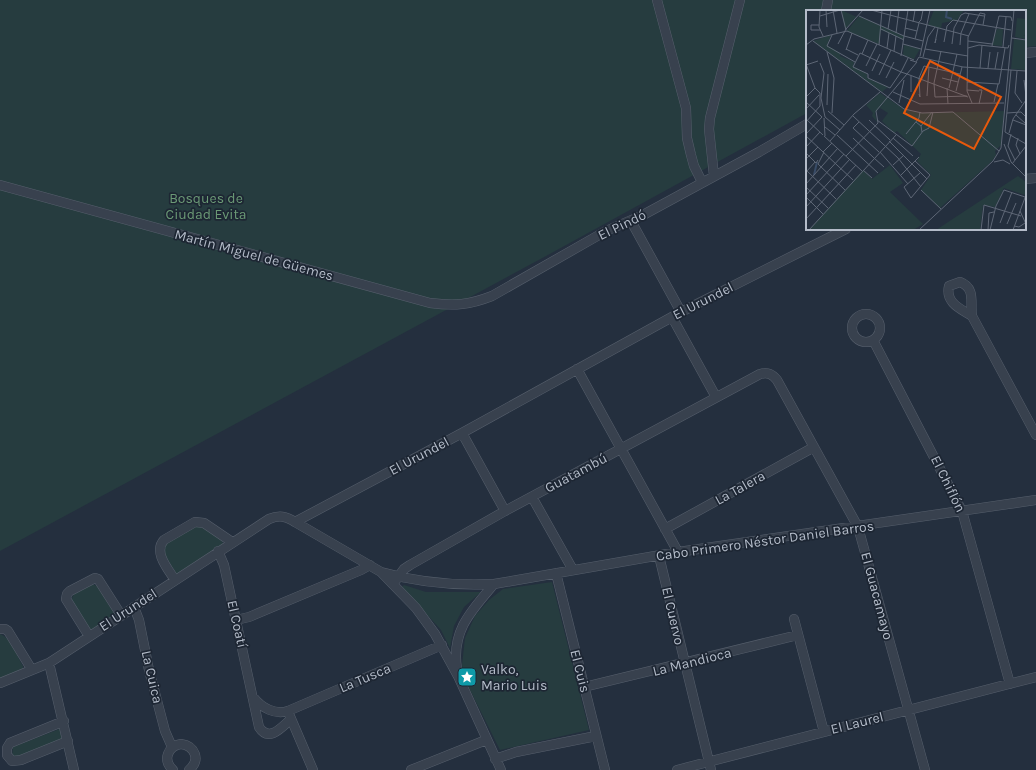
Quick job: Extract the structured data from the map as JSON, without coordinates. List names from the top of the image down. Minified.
{"streets":{"street":["El Pindó","Martín Miguel de Güemes","El Urundel","Guatambú","El Chiflón","La Talera","Cabo Primero Néstor Daniel Barros","El Guacamayo","El Cuervo","El Coatí","La Mandioca","El Cuis","La Cuica","La Tusca","El Laurel"]},"crossings":[["El Pindó","Martín Miguel de Güemes"],["El Urundel","El Coatí"],["El Urundel","La Cuica"],["Guatambú","Cabo Primero Néstor Daniel Barros"],["Guatambú","El Guacamayo"],["El Chiflón","Cabo Primero Néstor Daniel Barros"],["El Chiflón","El Laurel"],["La Talera","El Guacamayo"],["Cabo Primero Néstor Daniel Barros","El Guacamayo"],["Cabo Primero Néstor Daniel Barros","El Cuervo"],["Cabo Primero Néstor Daniel Barros","El Cuis"],["El Guacamayo","El Laurel"],["El Cuervo","La Mandioca"],["El Cuervo","El Laurel"],["El Coatí","La Tusca"],["La Mandioca","El Cuis"]],"parks":["Bosques de Ciudad Evita"],"places":{"place":["Valko, Mario Luis"]}}
